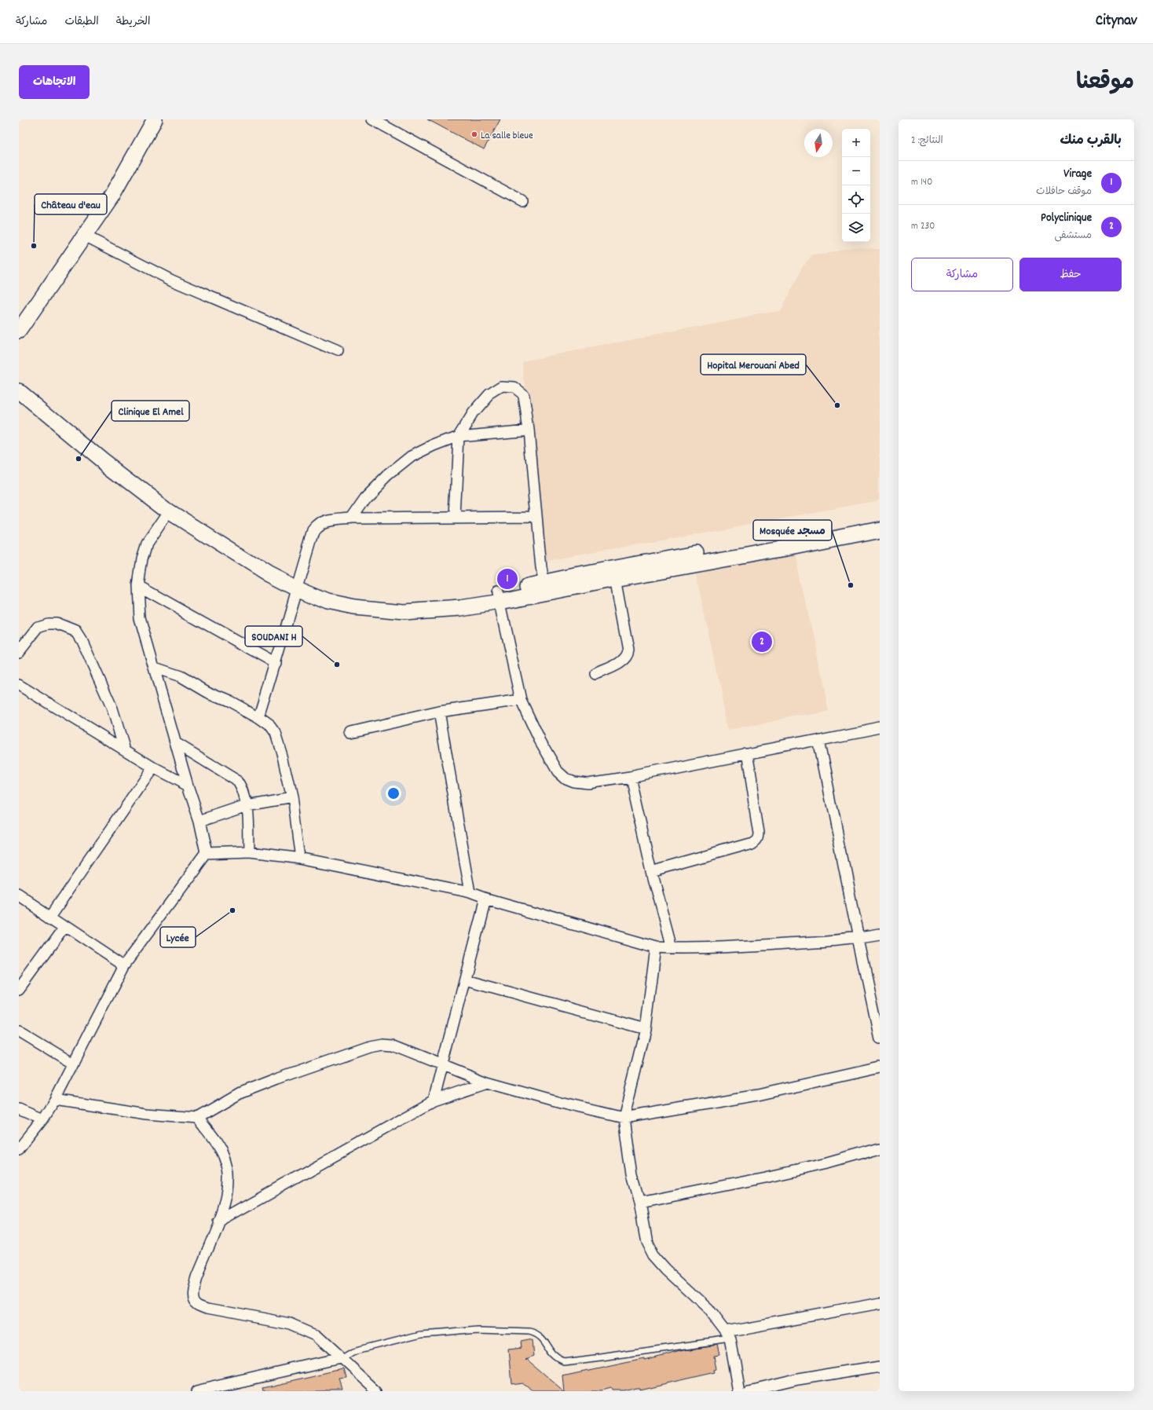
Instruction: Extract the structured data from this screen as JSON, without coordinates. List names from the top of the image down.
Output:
{
  "places": [
    "La salle bleue",
    "Château d'eau",
    "Hopital Merouani Abed",
    "Clinique El Amel",
    "Mosquée مسجد",
    "SOUDANI H",
    "Lycée"
  ],
  "north": "bottom",
  "page": {
    "header": "Citynav",
    "nav": ["الخريطة", "الطبقات", "مشاركة"],
    "title": "موقعنا",
    "buttons": [
      "الاتجاهات",
      ["حفظ", "مشاركة"]
    ],
    "heading": ["بالقرب منك", "النتائج: 2"],
    "map_buttons": ["+", "−"],
    "list": [
      {
        "mark": "1",
        "name": "Virage",
        "note": "موقف حافلات",
        "value": "140 m"
      },
      {
        "mark": "2",
        "name": "Polyclinique",
        "note": "مستشفى",
        "value": "230 m"
      }
    ],
    "pins": ["1", "2"]
  }
}
